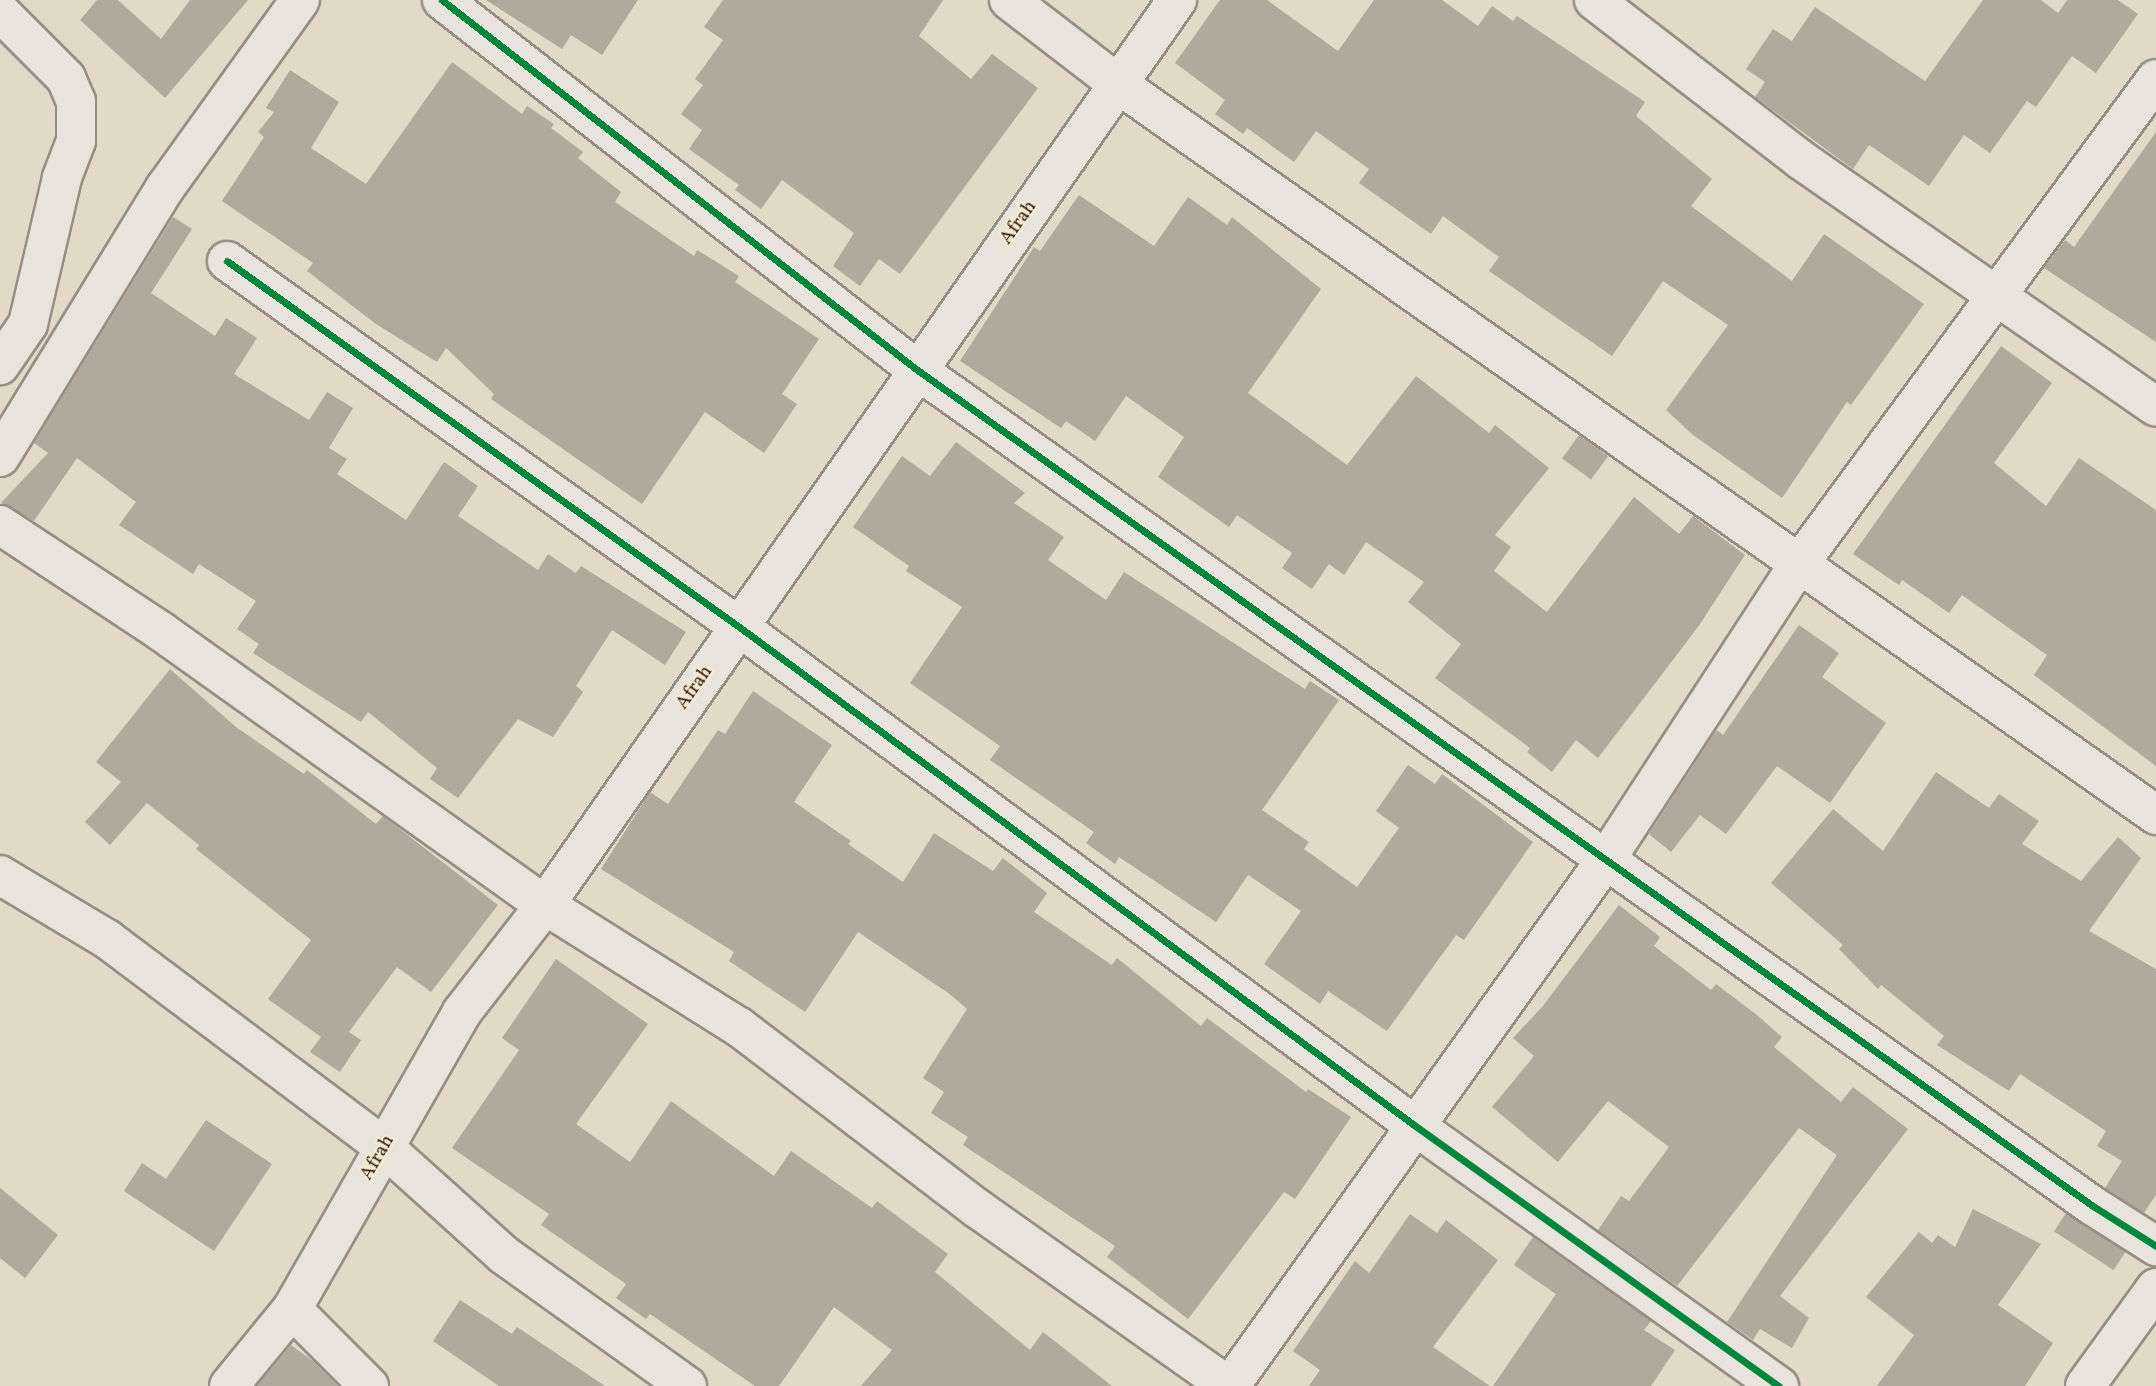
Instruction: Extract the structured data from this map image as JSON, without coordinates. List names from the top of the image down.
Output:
{
  "streets": {
    "street": ["Afrah"]
  }
}
